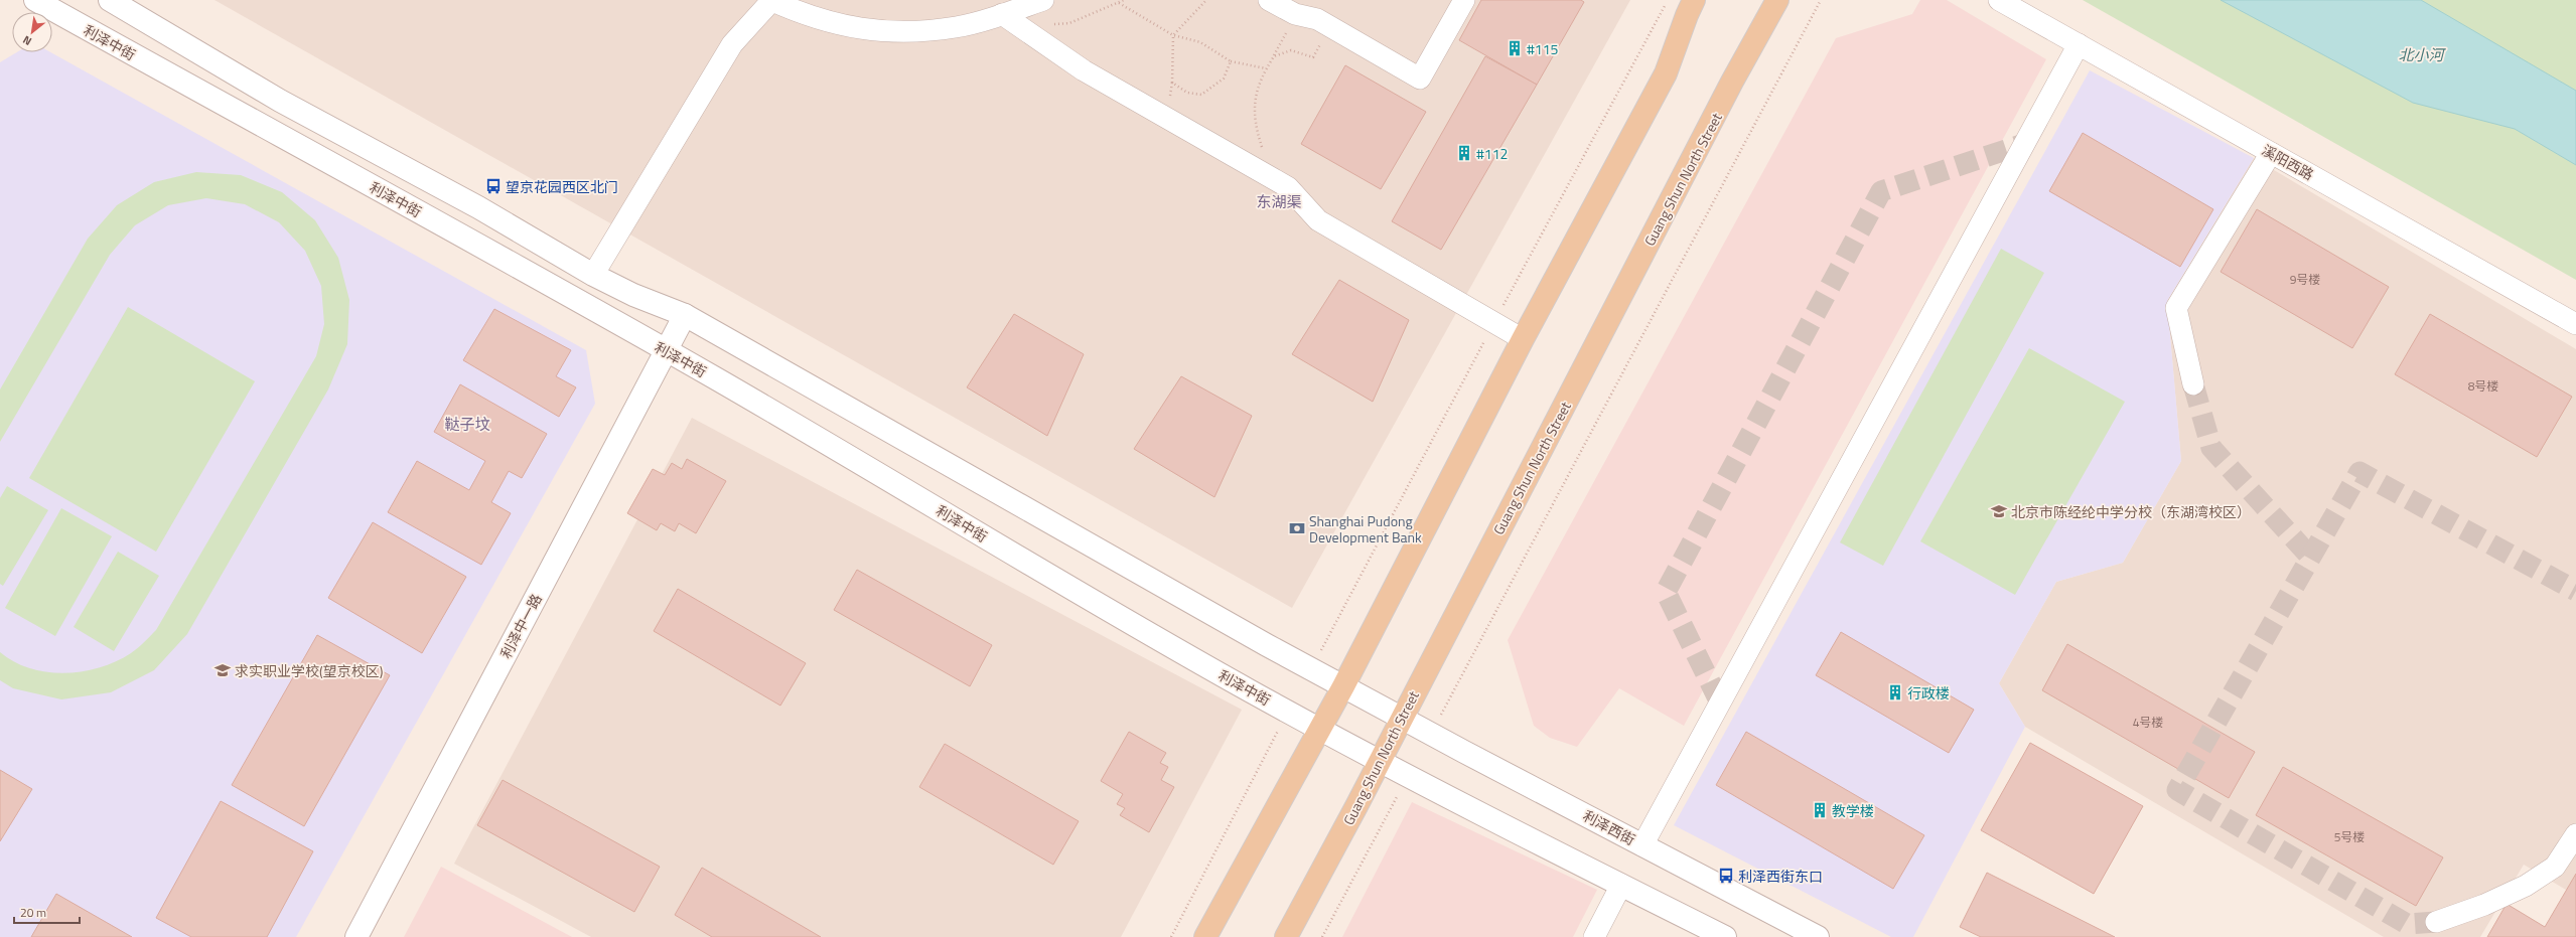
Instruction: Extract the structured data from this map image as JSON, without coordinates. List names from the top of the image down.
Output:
{
  "streets": {
    "main road": ["Guang Shun North Street"],
    "street": [
      "利泽中街",
      "溪阳西路",
      "利泽中一路",
      "利泽西街"
    ]
  },
  "crossings": [
    ["利泽中街", "Guang Shun North Street"],
    ["利泽中街", "利泽中一路"],
    ["Guang Shun North Street", "利泽西街"]
  ],
  "districts": ["东湖渠", "鞑子坟"],
  "water": ["北小河"],
  "places": {
    "building": [
      "#115",
      "#112",
      "行政楼",
      "教学楼"
    ],
    "bus stop": ["望京花园西区北门", "利泽西街东口"],
    "school or university": ["北京市陈经纶中学分校（东湖湾校区）", "求实职业学校(望京校区)"],
    "bank": ["Shanghai Pudong Development Bank"]
  },
  "house_numbers": [
    "9号楼",
    "8号楼",
    "4号楼",
    "5号楼"
  ],
  "scale_bar": "20 m",
  "north": "bottom left"
}
